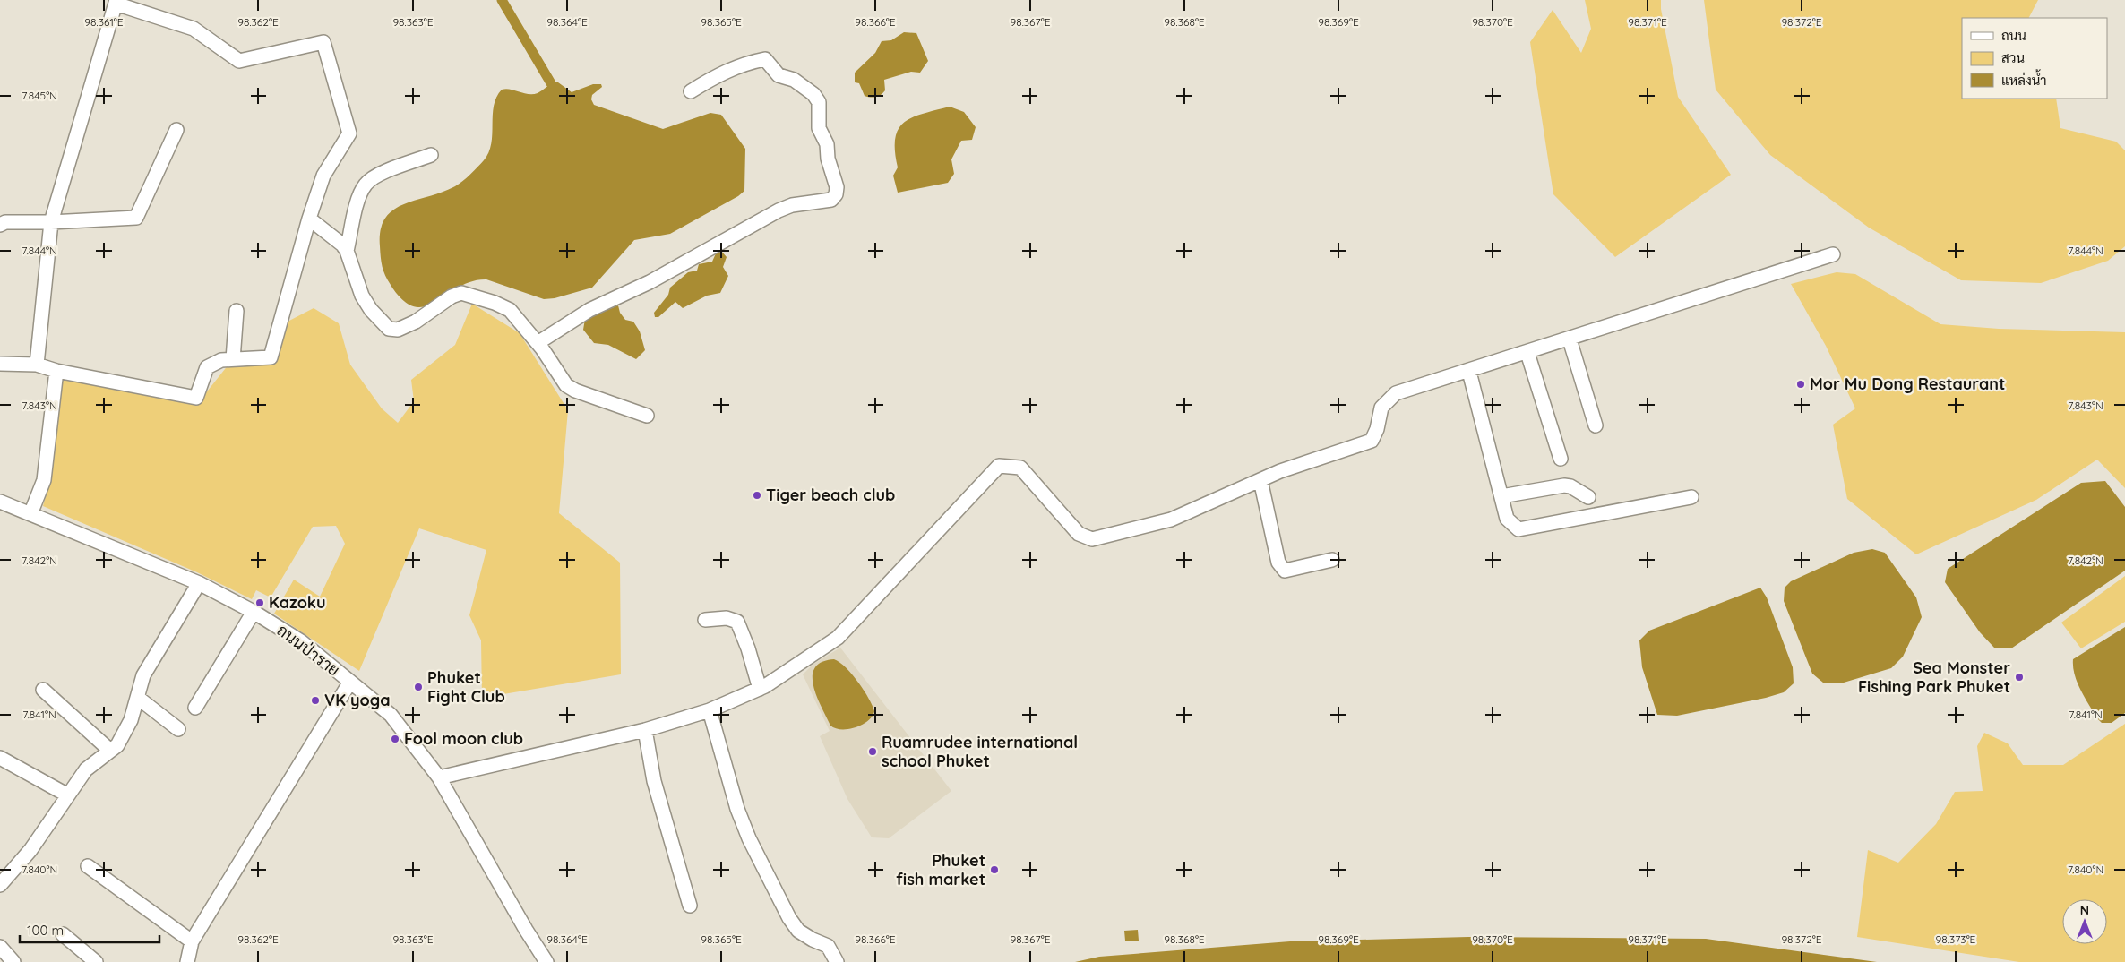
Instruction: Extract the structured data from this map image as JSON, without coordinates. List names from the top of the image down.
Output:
{
  "streets": {
    "street": ["ถนนป่าราย"]
  },
  "places": [
    "Mor Mu Dong Restaurant",
    "Tiger beach club",
    "Kazoku",
    "Sea Monster Fishing Park Phuket",
    "Phuket Fight Club",
    "VK yoga",
    "Fool moon club",
    "Ruamrudee international school Phuket",
    "Phuket fish market"
  ],
  "legend": ["ถนน", "สวน", "แหล่งน้ำ"],
  "scale_bar": "100 m",
  "north": "top",
  "coordinates": [
    "98.361°E",
    "98.362°E",
    "98.363°E",
    "98.364°E",
    "98.365°E",
    "98.366°E",
    "98.367°E",
    "98.368°E",
    "98.369°E",
    "98.370°E",
    "98.371°E",
    "98.372°E",
    "7.845°N",
    "7.844°N",
    "7.843°N",
    "7.842°N",
    "7.841°N",
    "7.840°N",
    "98.373°E"
  ]
}
